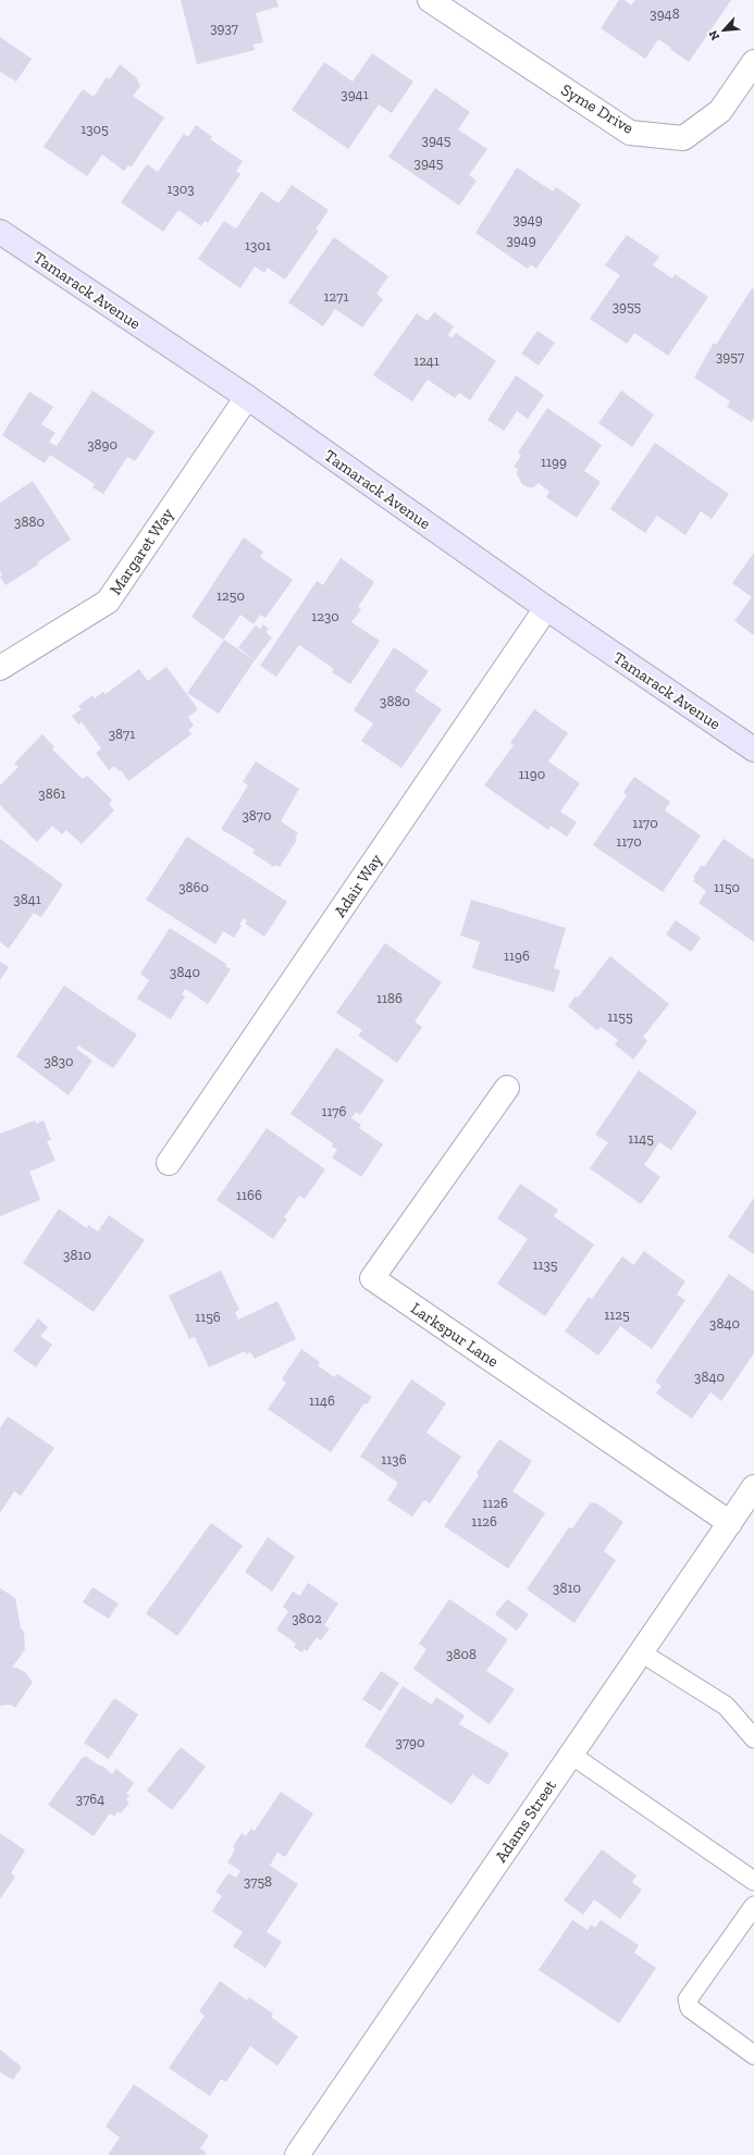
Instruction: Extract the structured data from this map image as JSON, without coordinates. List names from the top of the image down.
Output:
{
  "streets": {
    "main road": ["Tamarack Avenue"],
    "street": [
      "Syme Drive",
      "Margaret Way",
      "Adair Way",
      "Larkspur Lane",
      "Adams Street"
    ]
  },
  "crossings": [
    ["Tamarack Avenue", "Margaret Way"],
    ["Tamarack Avenue", "Adair Way"],
    ["Larkspur Lane", "Adams Street"]
  ],
  "house_numbers": [
    "3948",
    "3937",
    "3941",
    "1305",
    "3945",
    "3945",
    "1303",
    "3949",
    "3949",
    "1301",
    "1271",
    "3955",
    "3957",
    "1241",
    "3890",
    "1199",
    "3880",
    "1250",
    "1230",
    "3880",
    "3871",
    "1190",
    "3861",
    "3870",
    "1170",
    "1170",
    "3860",
    "1150",
    "3841",
    "1196",
    "3840",
    "1186",
    "1155",
    "3830",
    "1176",
    "1145",
    "1166",
    "3810",
    "1135",
    "1125",
    "1156",
    "3840",
    "3840",
    "1146",
    "1136",
    "1126",
    "1126",
    "3810",
    "3802",
    "3808",
    "3790",
    "3764",
    "3758"
  ],
  "north": "bottom left"
}
